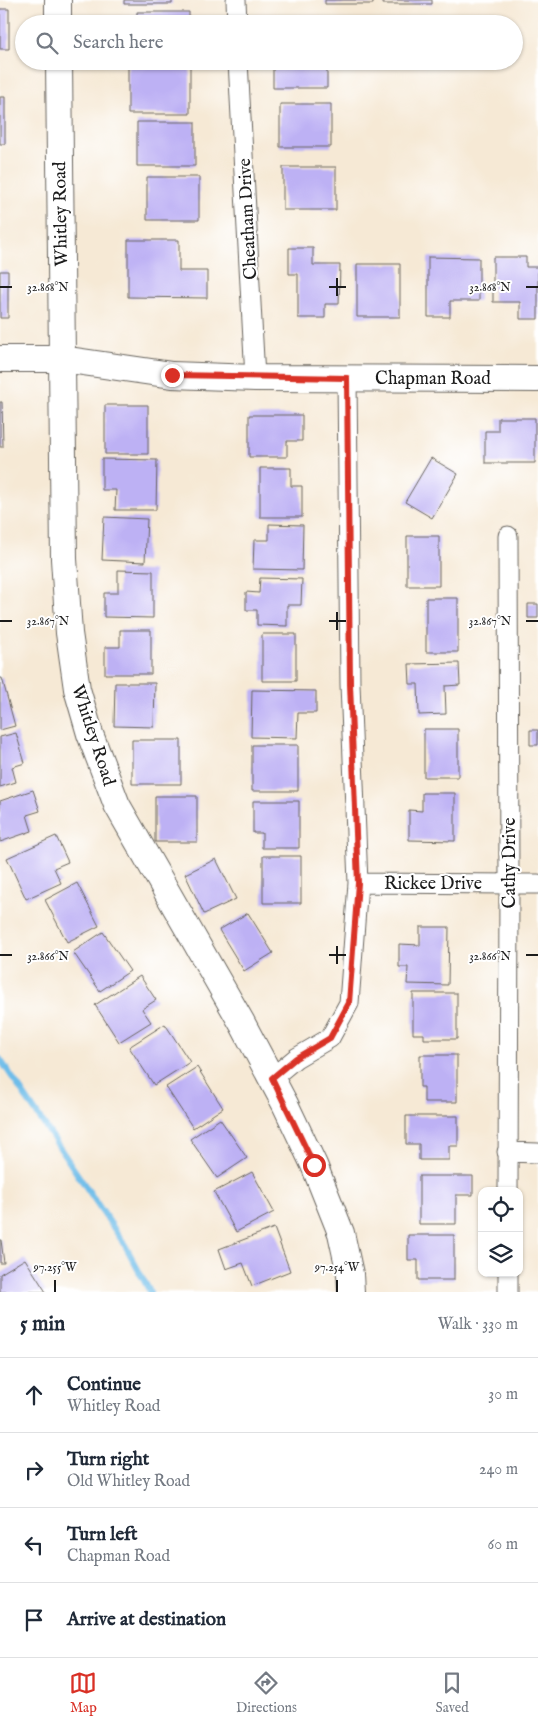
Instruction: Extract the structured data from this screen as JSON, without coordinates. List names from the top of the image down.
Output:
{
  "streets": {
    "street": [
      "Whitley Road",
      "Cheatham Drive",
      "Chapman Road",
      "Cathy Drive",
      "Rickee Drive"
    ]
  },
  "crossings": [
    ["Whitley Road", "Chapman Road"],
    ["Cheatham Drive", "Chapman Road"],
    ["Cathy Drive", "Rickee Drive"]
  ],
  "page": {
    "search": "Search here",
    "heading": ["5 min", "Walk · 330 m"],
    "list": [
      ["Continue", "Whitley Road", "30 m"],
      ["Turn right", "Old Whitley Road", "240 m"],
      ["Turn left", "Chapman Road", "60 m"],
      "Arrive at destination"
    ],
    "nav": ["Map", "Directions", "Saved"]
  },
  "coordinates": [
    "32.868°N",
    "32.867°N",
    "32.866°N",
    "97.255°W",
    "97.254°W"
  ]
}
